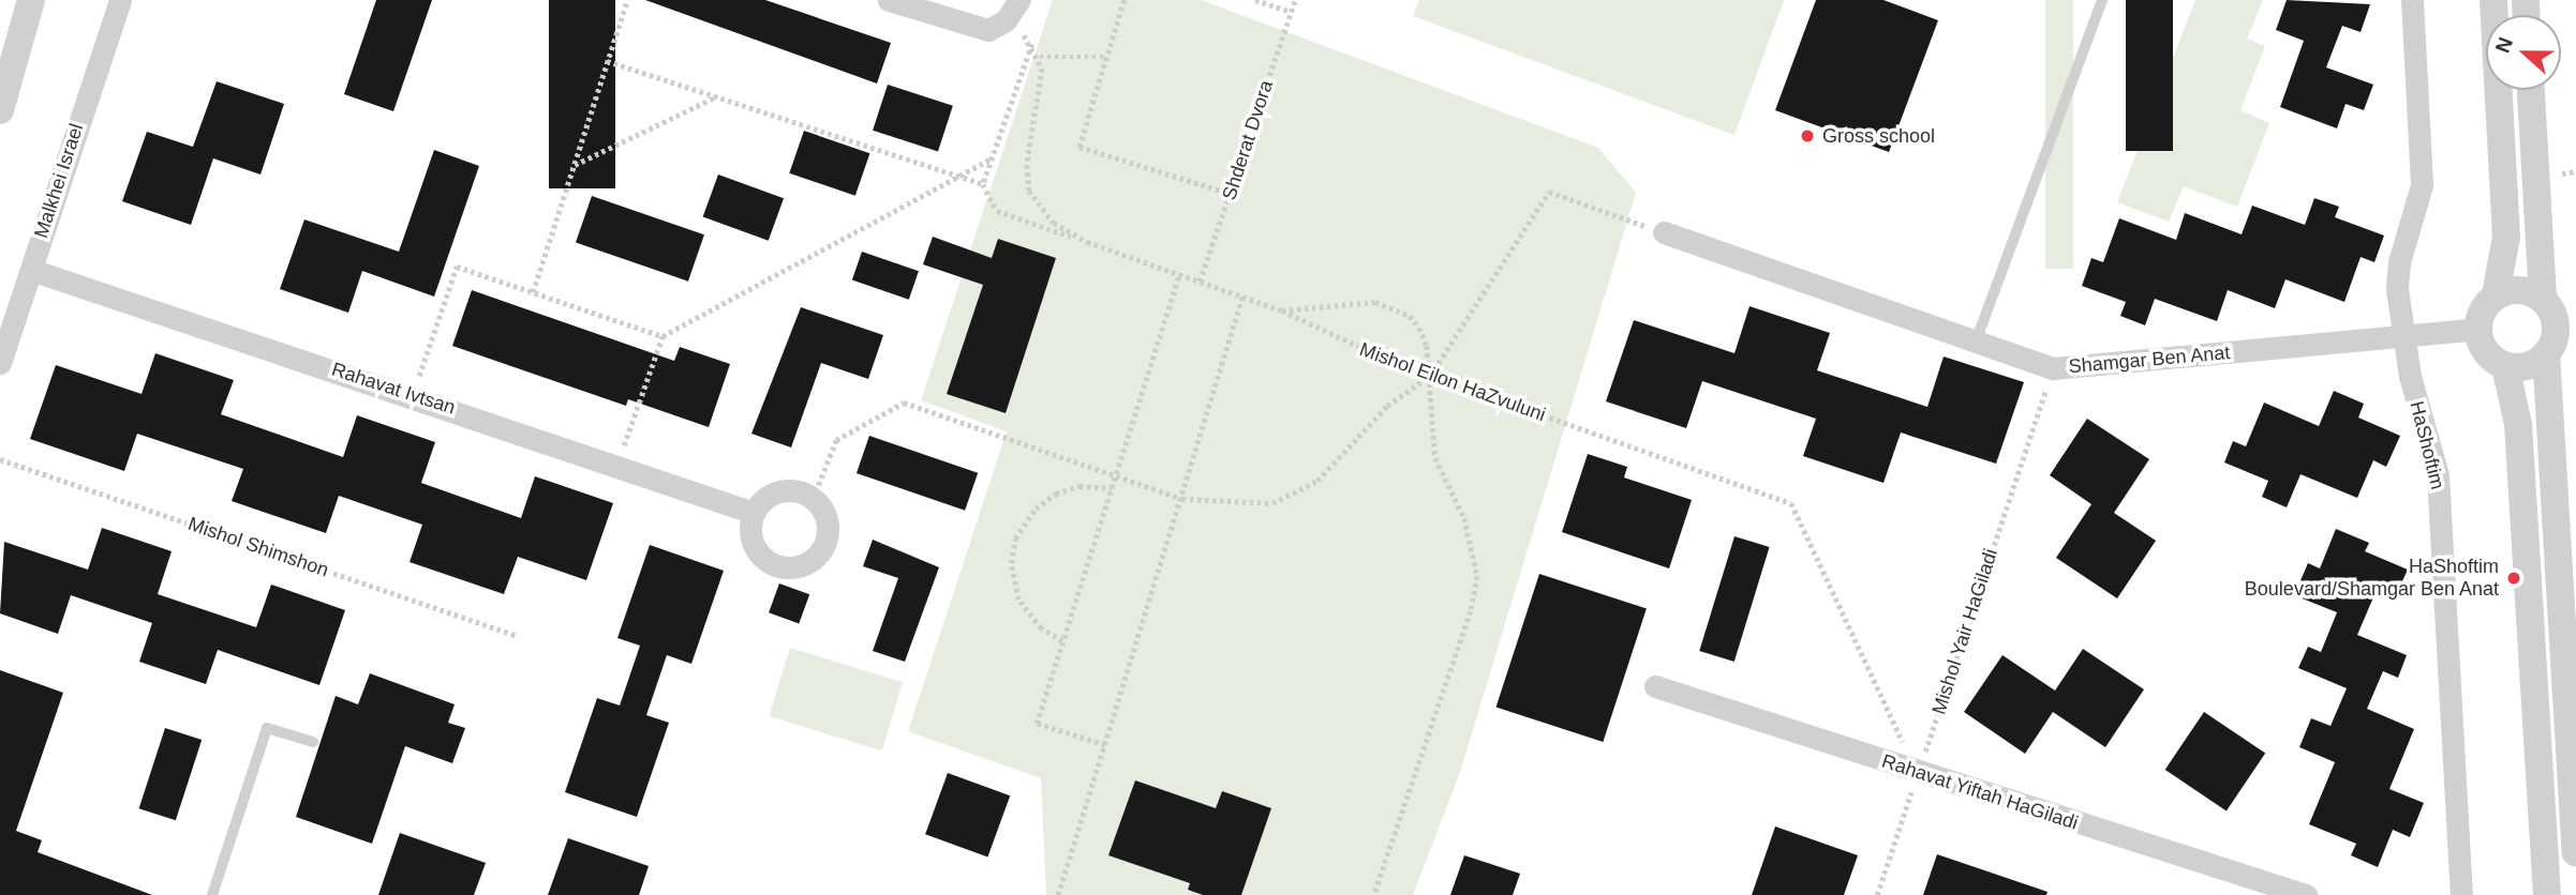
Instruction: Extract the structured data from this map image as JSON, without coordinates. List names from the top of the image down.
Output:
{
  "streets": {
    "street": [
      "Malkhei Israel",
      "Shamgar Ben Anat",
      "Rahavat Ivtsan",
      "HaShoftim",
      "Rahavat Yiftah HaGiladi"
    ],
    "path": [
      "Shderat Dvora",
      "Mishol Eilon HaZvuluni",
      "Mishol Shimshon",
      "Mishol Yair HaGiladi"
    ]
  },
  "crossings": [
    ["Shderat Dvora", "Mishol Eilon HaZvuluni"],
    ["Malkhei Israel", "Rahavat Ivtsan"],
    ["Shamgar Ben Anat", "HaShoftim"],
    ["Shamgar Ben Anat", "Mishol Yair HaGiladi"],
    ["Mishol Eilon HaZvuluni", "Mishol Yair HaGiladi"],
    ["Mishol Eilon HaZvuluni", "Rahavat Yiftah HaGiladi"],
    ["Mishol Yair HaGiladi", "Rahavat Yiftah HaGiladi"]
  ],
  "places": ["Gross school", "HaShoftim Boulevard/Shamgar Ben Anat"],
  "north": "left"
}
